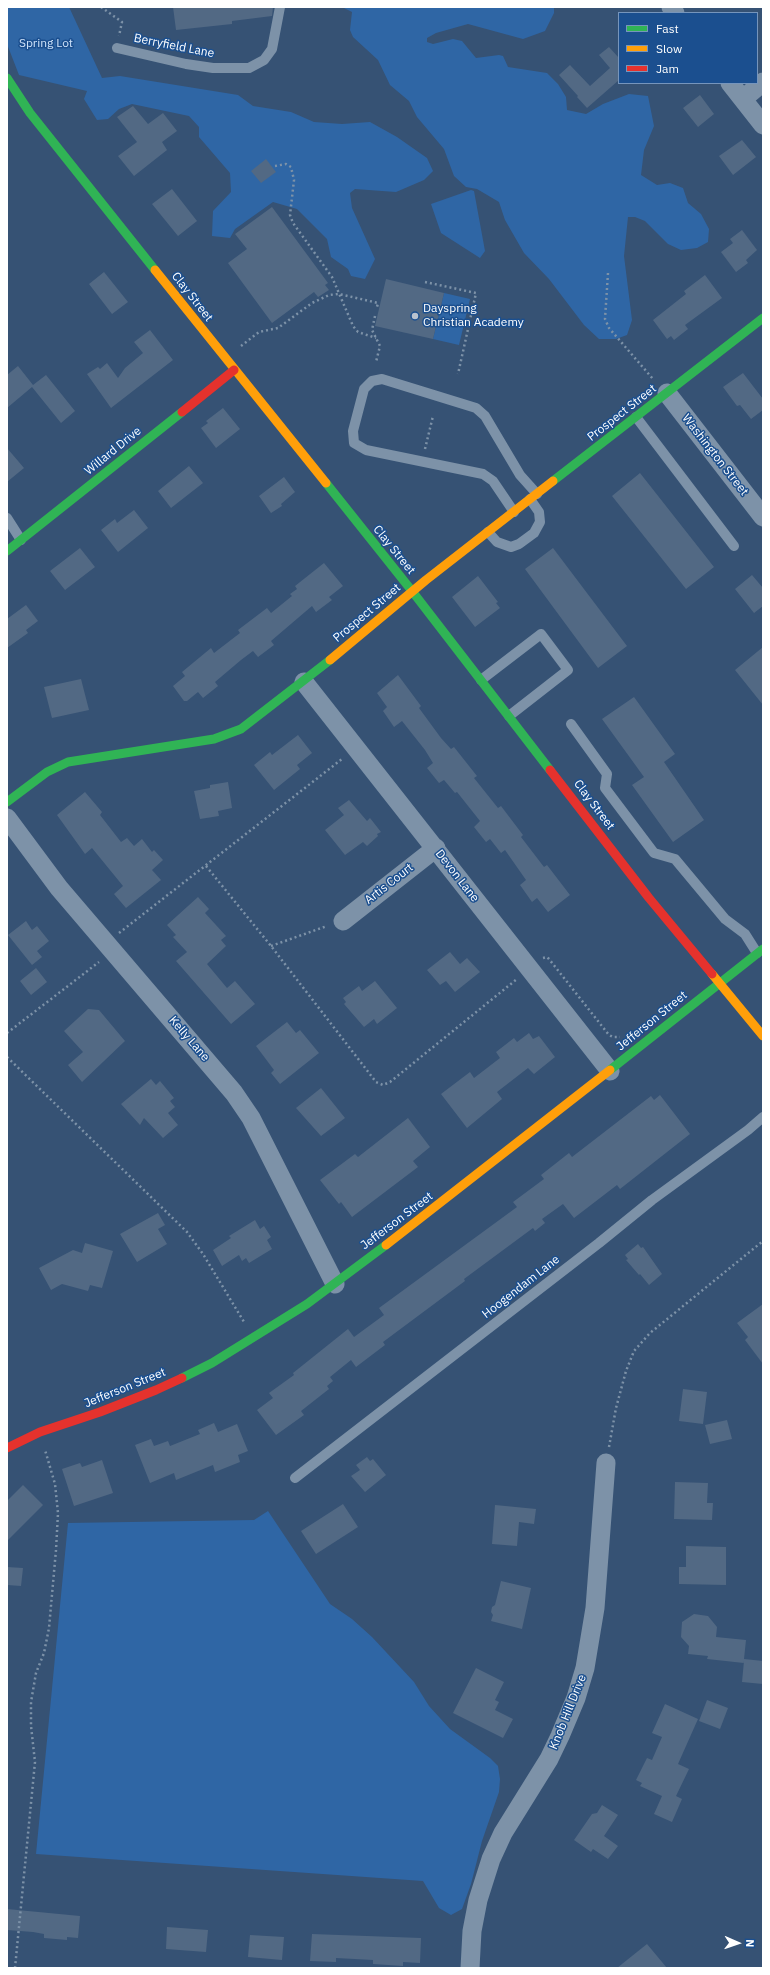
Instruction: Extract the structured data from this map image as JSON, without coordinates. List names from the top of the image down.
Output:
{
  "streets": {
    "street": [
      "Clay Street",
      "Prospect Street",
      "Willard Drive",
      "Washington Street",
      "Devon Lane",
      "Artis Court",
      "Jefferson Street",
      "Kelly Lane",
      "Knob Hill Drive"
    ],
    "lane": ["Berryfield Lane", "Hoogendam Lane"]
  },
  "crossings": [
    ["Clay Street", "Prospect Street"],
    ["Clay Street", "Willard Drive"],
    ["Clay Street", "Jefferson Street"],
    ["Prospect Street", "Washington Street"],
    ["Prospect Street", "Devon Lane"],
    ["Devon Lane", "Artis Court"],
    ["Devon Lane", "Jefferson Street"],
    ["Jefferson Street", "Kelly Lane"]
  ],
  "parks": ["Spring Lot"],
  "places": ["Dayspring Christian Academy"],
  "legend": ["Fast", "Slow", "Jam"],
  "north": "right"
}
